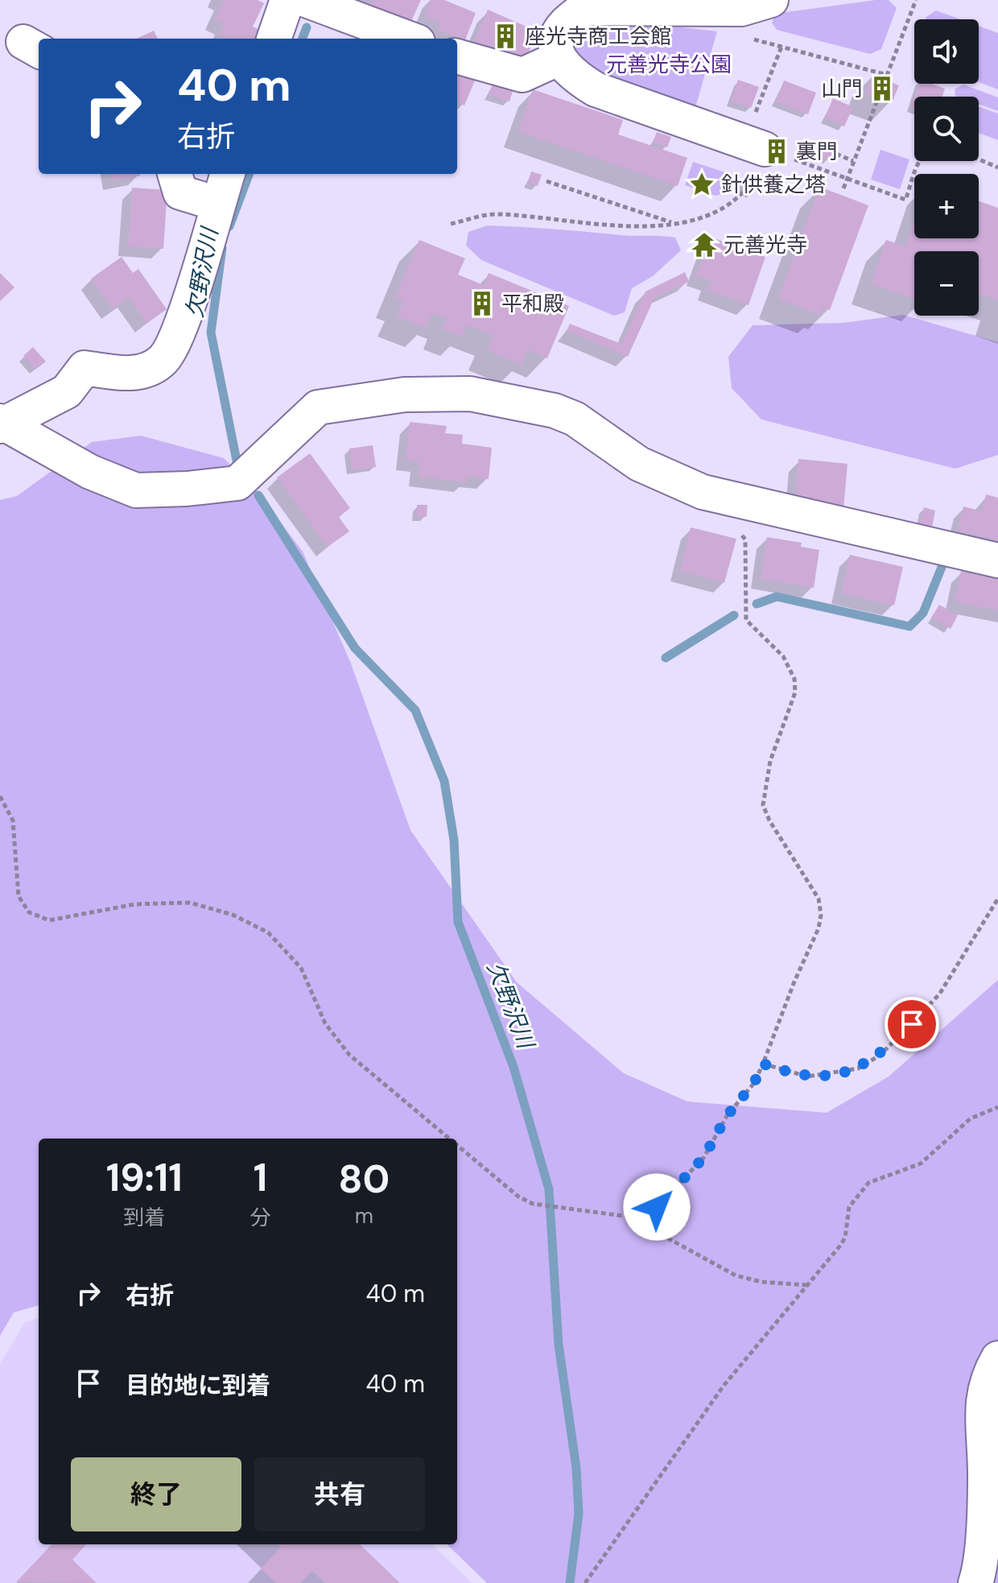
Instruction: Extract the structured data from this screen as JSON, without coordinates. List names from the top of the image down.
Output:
{
  "water": ["欠野沢川"],
  "parks": ["元善光寺公園"],
  "places": {
    "building": [
      "座光寺商工会館",
      "山門",
      "裏門",
      "平和殿"
    ],
    "place": ["針供養之塔"],
    "temple": ["元善光寺"]
  },
  "page": {
    "map_buttons": ["+", "−"],
    "turn": ["40 m", "右折"],
    "eta": [
      "19:11",
      "到着",
      "1",
      "分",
      "80",
      "m"
    ],
    "list": [
      {
        "name": "右折",
        "value": "40 m"
      },
      {
        "name": "目的地に到着",
        "value": "40 m"
      }
    ],
    "buttons": ["終了", "共有"]
  }
}
